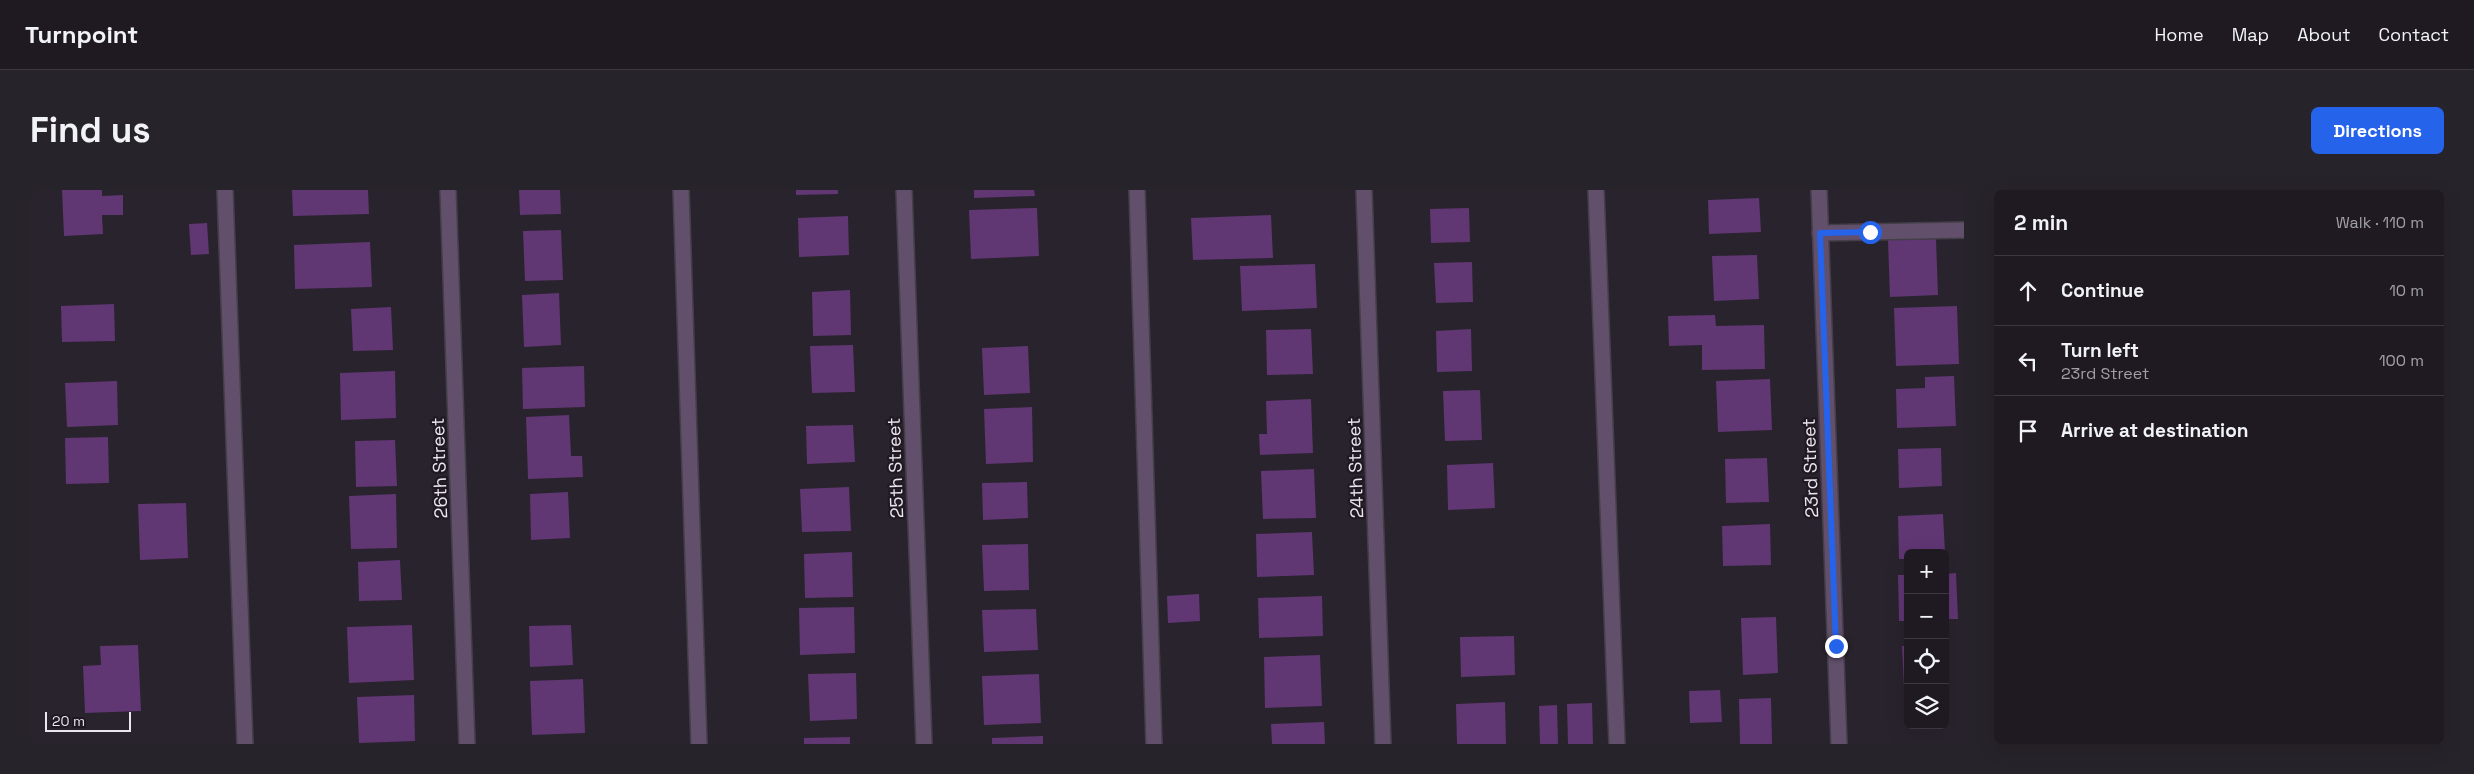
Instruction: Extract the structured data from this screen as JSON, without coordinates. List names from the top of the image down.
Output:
{
  "streets": {
    "street": [
      "26th Street",
      "25th Street",
      "24th Street",
      "23rd Street"
    ]
  },
  "scale_bar": "20 m",
  "page": {
    "header": "Turnpoint",
    "nav": [
      "Home",
      "Map",
      "About",
      "Contact"
    ],
    "buttons": "Directions",
    "title": "Find us",
    "heading": ["2 min", "Walk · 110 m"],
    "list": [
      ["Continue", "10 m"],
      ["Turn left", "23rd Street", "100 m"],
      "Arrive at destination"
    ],
    "map_buttons": ["+", "−"],
    "scale": "20 m"
  }
}
